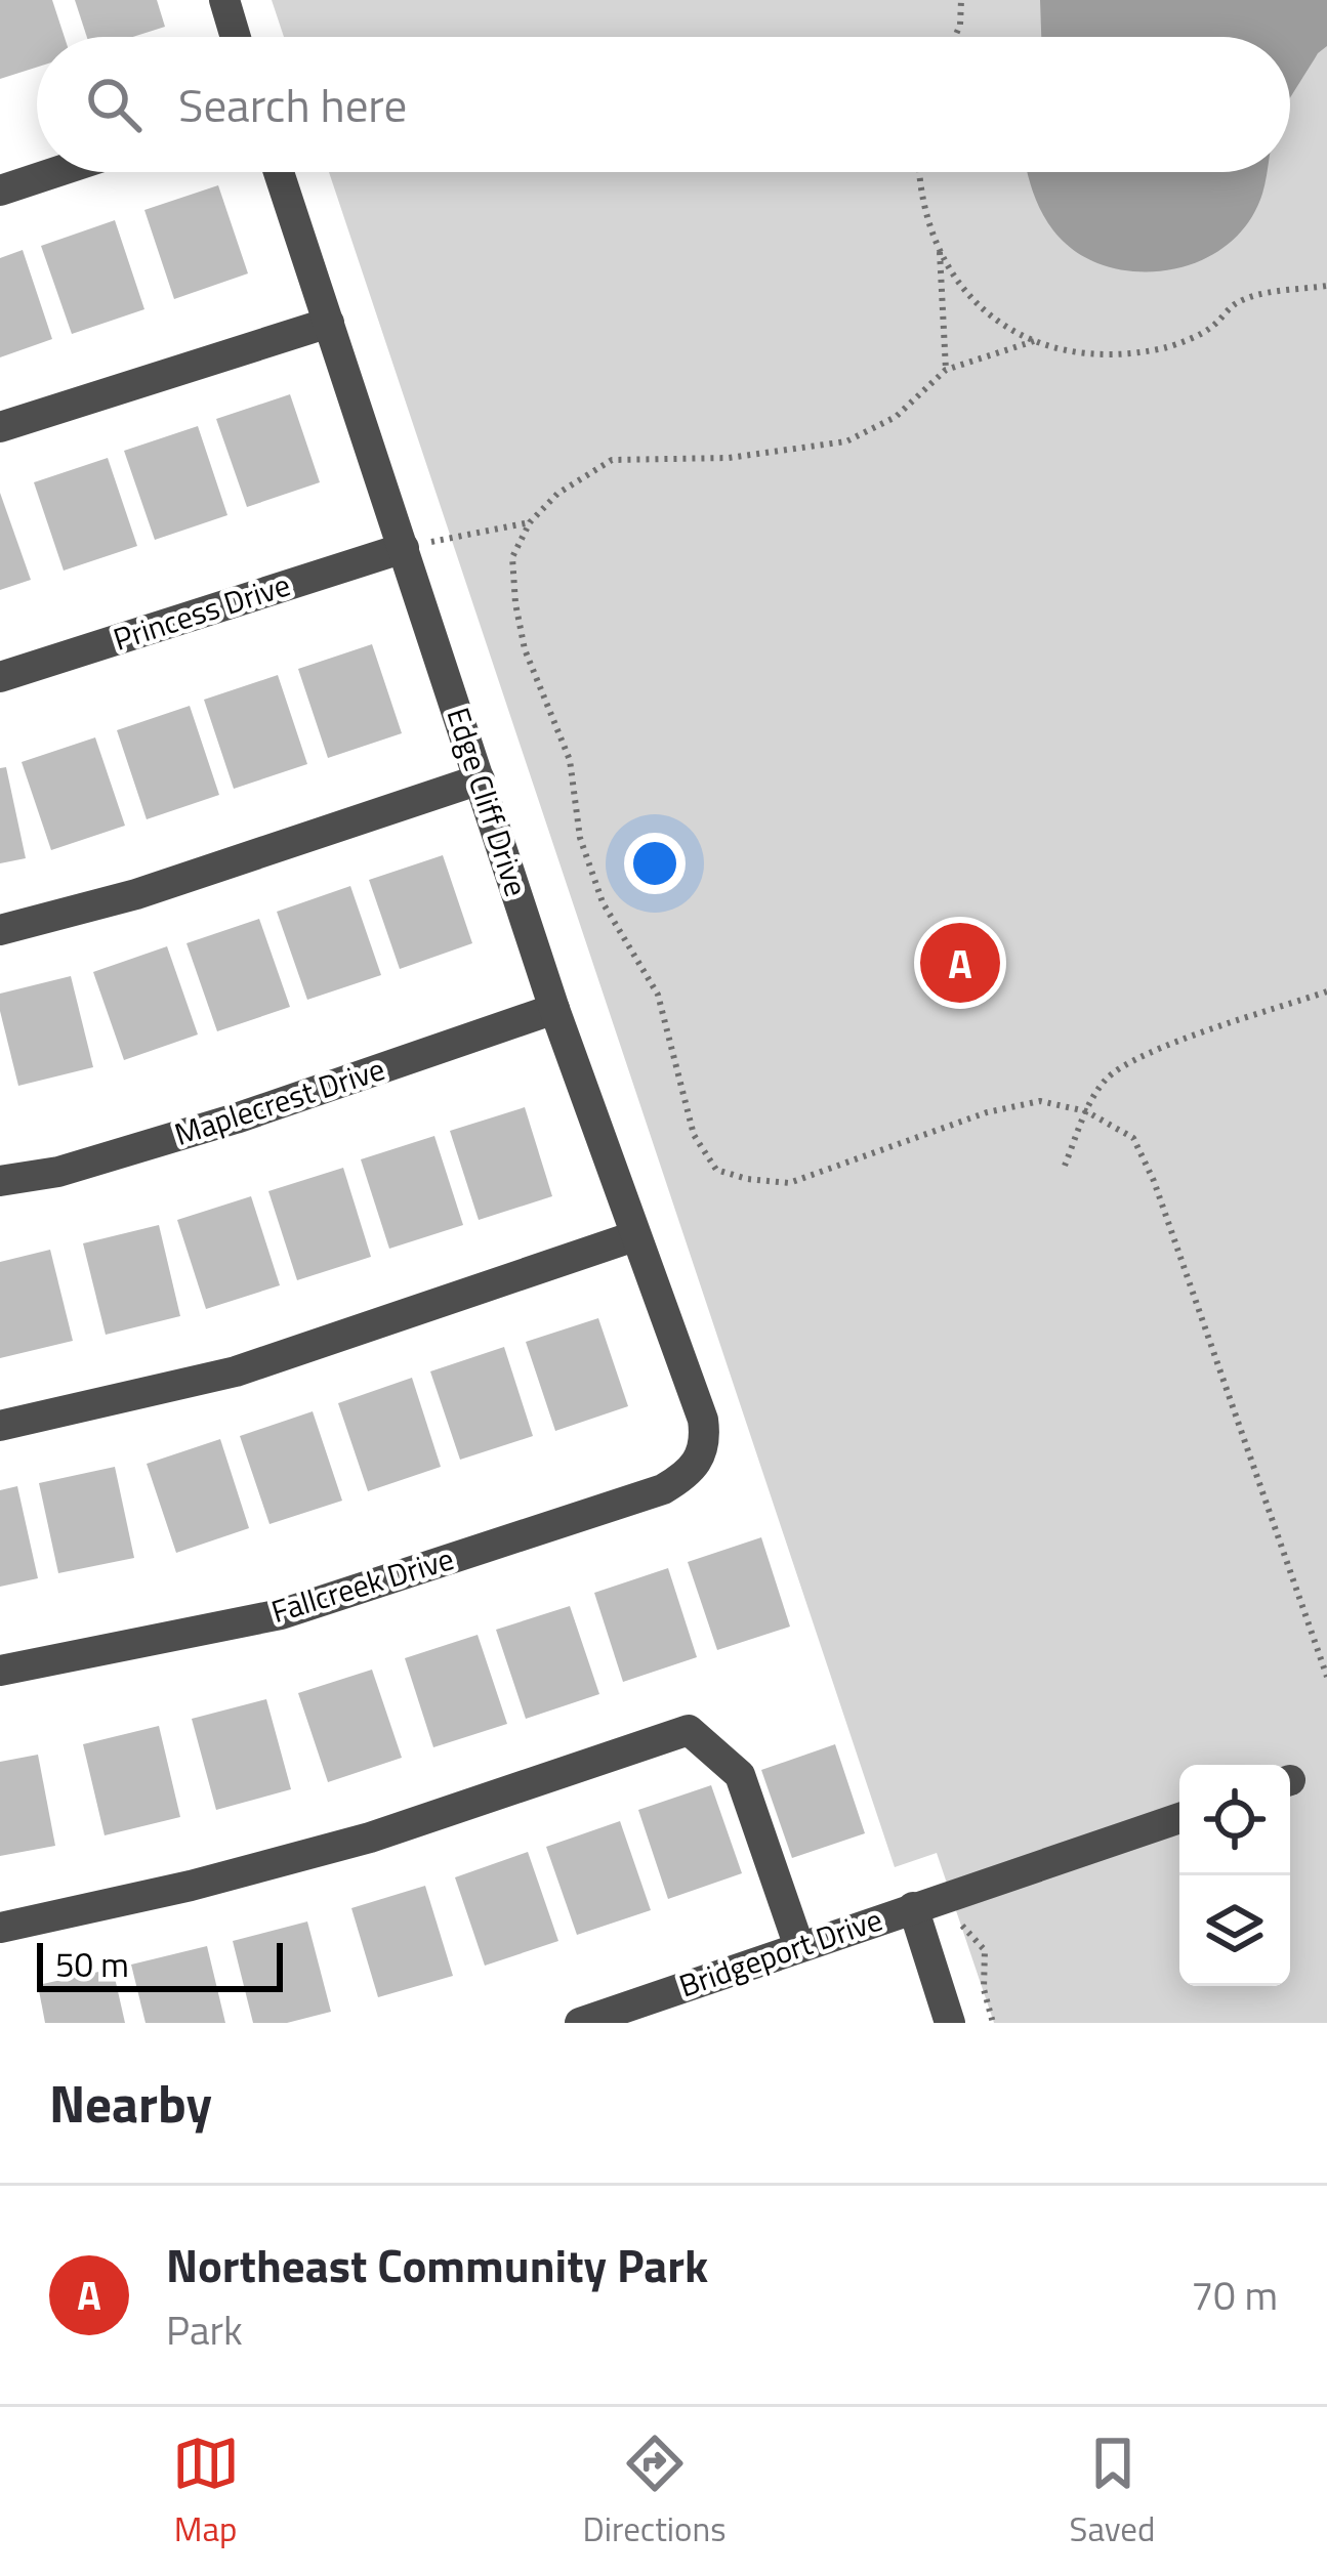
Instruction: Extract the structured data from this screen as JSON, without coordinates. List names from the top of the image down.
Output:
{
  "streets": {
    "street": [
      "Princess Drive",
      "Edge Cliff Drive",
      "Maplecrest Drive",
      "Fallcreek Drive",
      "Bridgeport Drive"
    ]
  },
  "crossings": [
    ["Princess Drive", "Edge Cliff Drive"],
    ["Edge Cliff Drive", "Maplecrest Drive"],
    ["Edge Cliff Drive", "Fallcreek Drive"]
  ],
  "scale_bar": "50 m",
  "page": {
    "search": "Search here",
    "pins": "A",
    "scale": "50 m",
    "heading": "Nearby",
    "list": [
      {
        "mark": "A",
        "name": "Northeast Community Park",
        "note": "Park",
        "value": "70 m"
      }
    ],
    "nav": ["Map", "Directions", "Saved"]
  }
}
